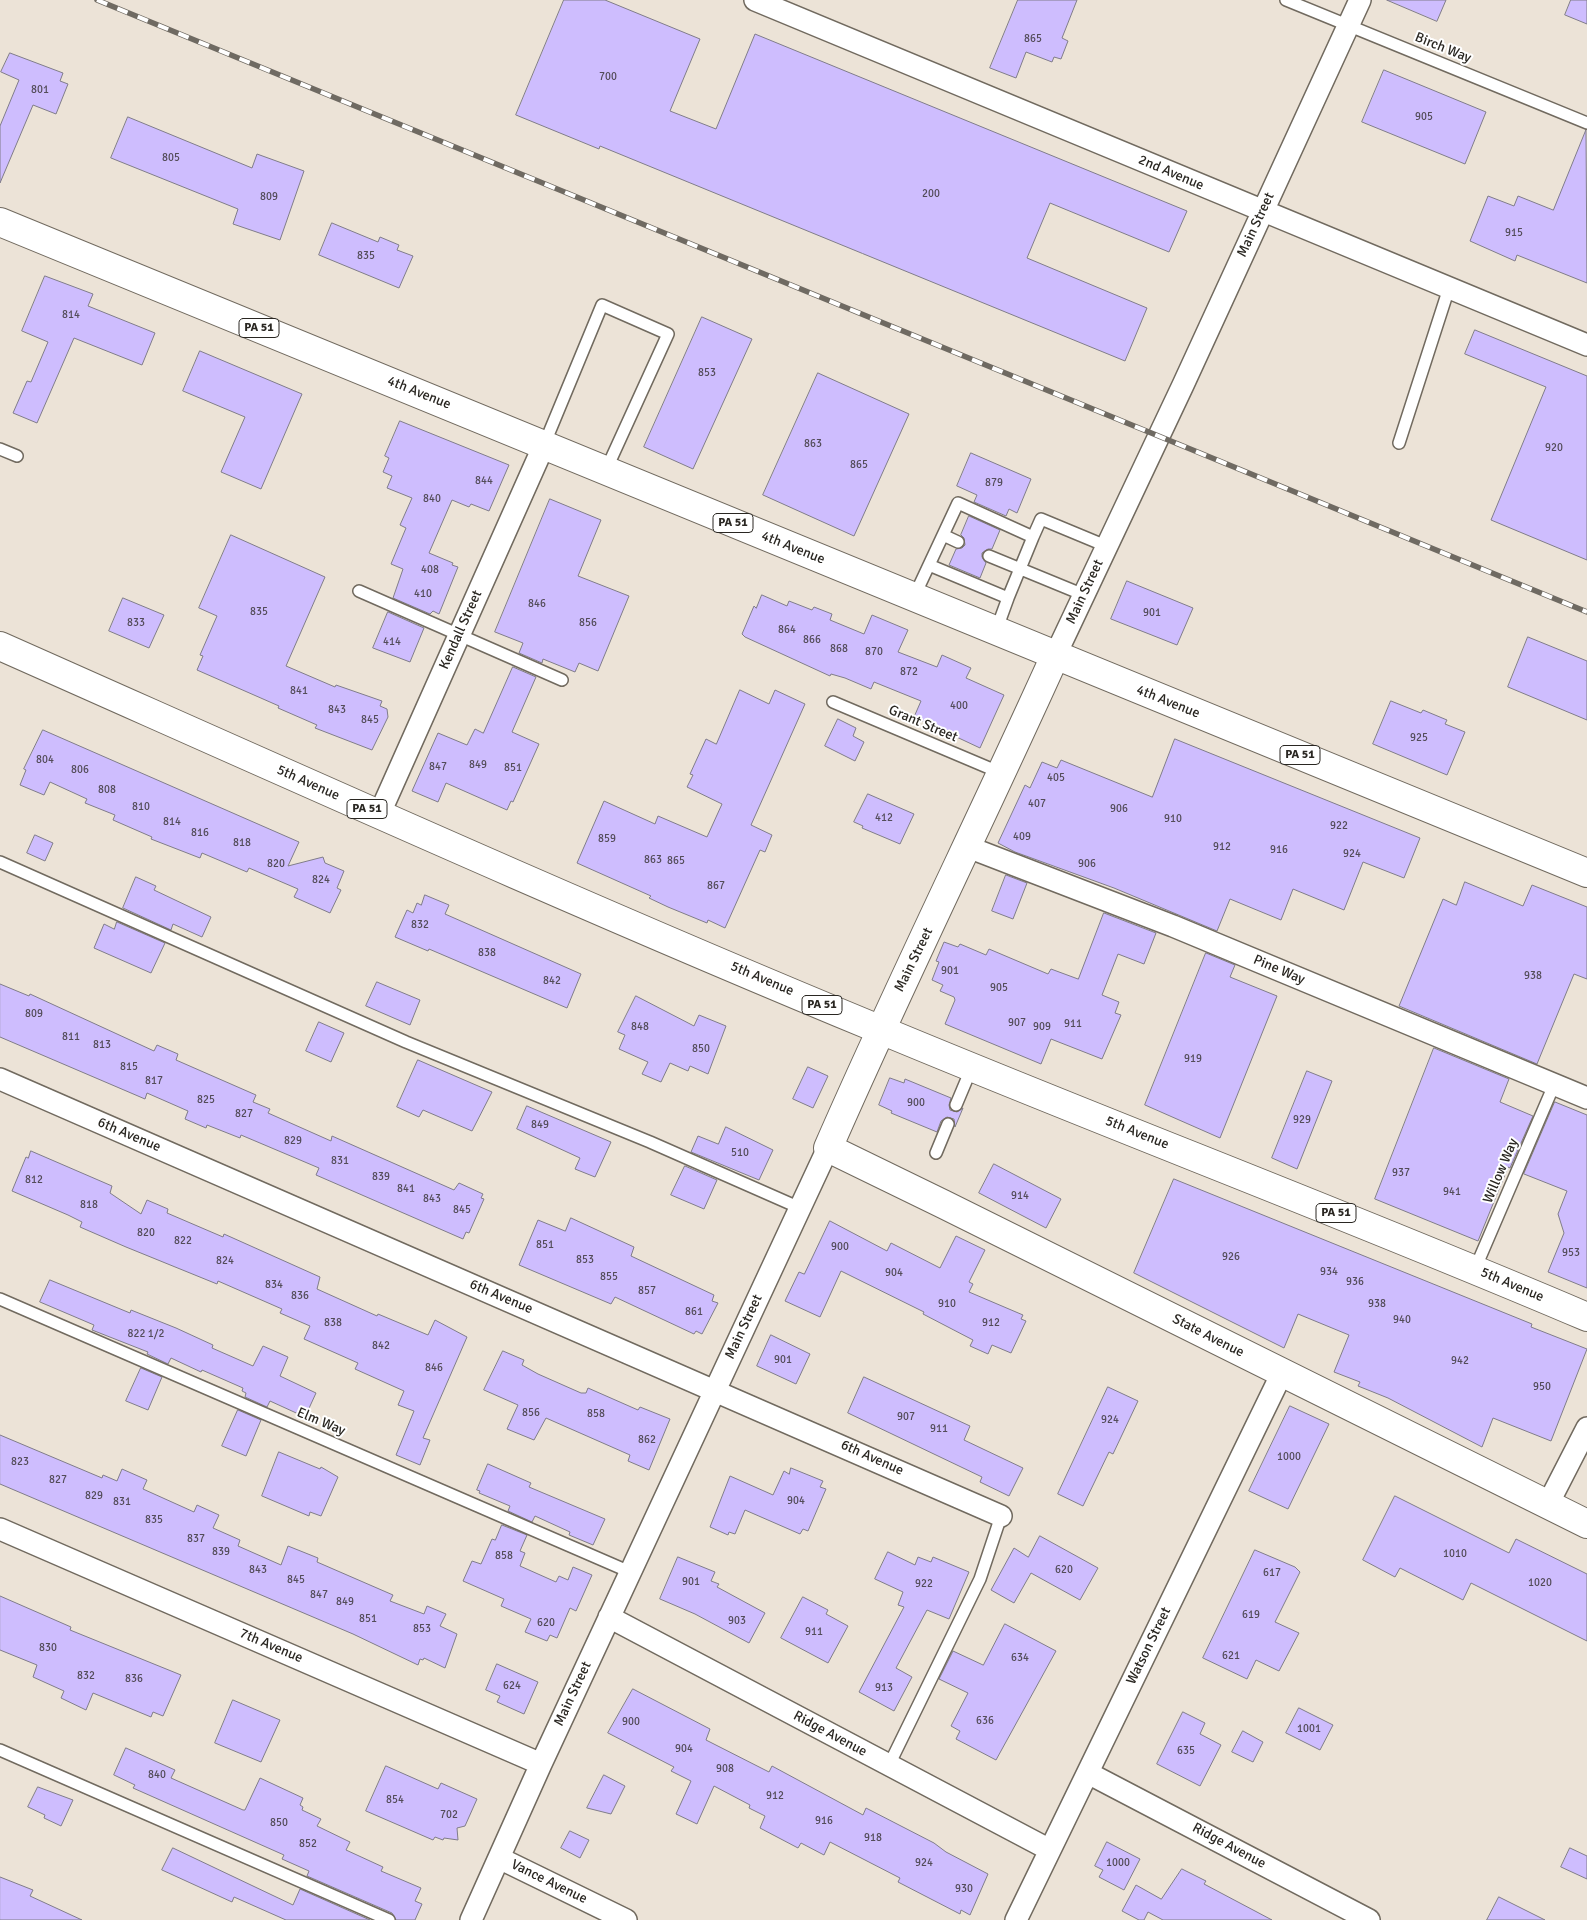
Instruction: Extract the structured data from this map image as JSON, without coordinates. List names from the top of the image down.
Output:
{
  "streets": {
    "main road": [
      "Main Street",
      "PA 51",
      "4th Avenue",
      "5th Avenue",
      "State Avenue"
    ],
    "street": [
      "2nd Avenue",
      "Kendall Street",
      "Pine Way",
      "6th Avenue",
      "7th Avenue",
      "Watson Street",
      "Ridge Avenue",
      "Vance Avenue"
    ],
    "lane": [
      "Birch Way",
      "Grant Street",
      "Willow Way",
      "Elm Way"
    ]
  },
  "crossings": [
    ["Birch Way", "Main Street"],
    ["2nd Avenue", "Main Street"],
    ["Main Street", "4th Avenue"],
    ["Main Street", "Grant Street"],
    ["Main Street", "5th Avenue"],
    ["Main Street", "Pine Way"],
    ["Main Street", "6th Avenue"],
    ["Main Street", "State Avenue"],
    ["Main Street", "Elm Way"],
    ["Main Street", "7th Avenue"],
    ["Main Street", "Ridge Avenue"],
    ["Main Street", "Vance Avenue"],
    ["4th Avenue", "Kendall Street"],
    ["Kendall Street", "5th Avenue"],
    ["5th Avenue", "Willow Way"],
    ["Pine Way", "Willow Way"],
    ["State Avenue", "Watson Street"],
    ["Watson Street", "Ridge Avenue"]
  ],
  "house_numbers": [
    "865",
    "700",
    "801",
    "905",
    "805",
    "200",
    "809",
    "915",
    "835",
    "814",
    "853",
    "863",
    "920",
    "865",
    "844",
    "879",
    "840",
    "408",
    "410",
    "846",
    "835",
    "901",
    "833",
    "856",
    "864",
    "866",
    "414",
    "868",
    "870",
    "872",
    "841",
    "400",
    "843",
    "845",
    "925",
    "804",
    "849",
    "847",
    "851",
    "806",
    "405",
    "808",
    "407",
    "810",
    "906",
    "412",
    "910",
    "814",
    "922",
    "816",
    "409",
    "859",
    "818",
    "912",
    "916",
    "924",
    "863",
    "865",
    "820",
    "906",
    "824",
    "867",
    "832",
    "838",
    "901",
    "938",
    "842",
    "905",
    "809",
    "907",
    "911",
    "848",
    "909",
    "811",
    "813",
    "850",
    "919",
    "815",
    "817",
    "825",
    "900",
    "827",
    "929",
    "849",
    "829",
    "510",
    "831",
    "937",
    "839",
    "812",
    "841",
    "941",
    "914",
    "843",
    "818",
    "845",
    "820",
    "822",
    "851",
    "900",
    "953",
    "926",
    "853",
    "824",
    "934",
    "904",
    "855",
    "936",
    "834",
    "857",
    "836",
    "910",
    "938",
    "861",
    "940",
    "838",
    "912",
    "822 1/2",
    "842",
    "901",
    "942",
    "846",
    "950",
    "856",
    "858",
    "907",
    "924",
    "911",
    "862",
    "1000",
    "823",
    "827",
    "829",
    "904",
    "831",
    "835",
    "837",
    "839",
    "1010",
    "858",
    "843",
    "620",
    "617",
    "845",
    "901",
    "1020",
    "922",
    "847",
    "849",
    "619",
    "851",
    "903",
    "620",
    "853",
    "911",
    "830",
    "621",
    "634",
    "832",
    "836",
    "624",
    "913",
    "636",
    "900",
    "1001",
    "904",
    "635",
    "908",
    "840",
    "912",
    "854",
    "702",
    "916",
    "850",
    "918",
    "852",
    "924",
    "1000",
    "930"
  ]
}
